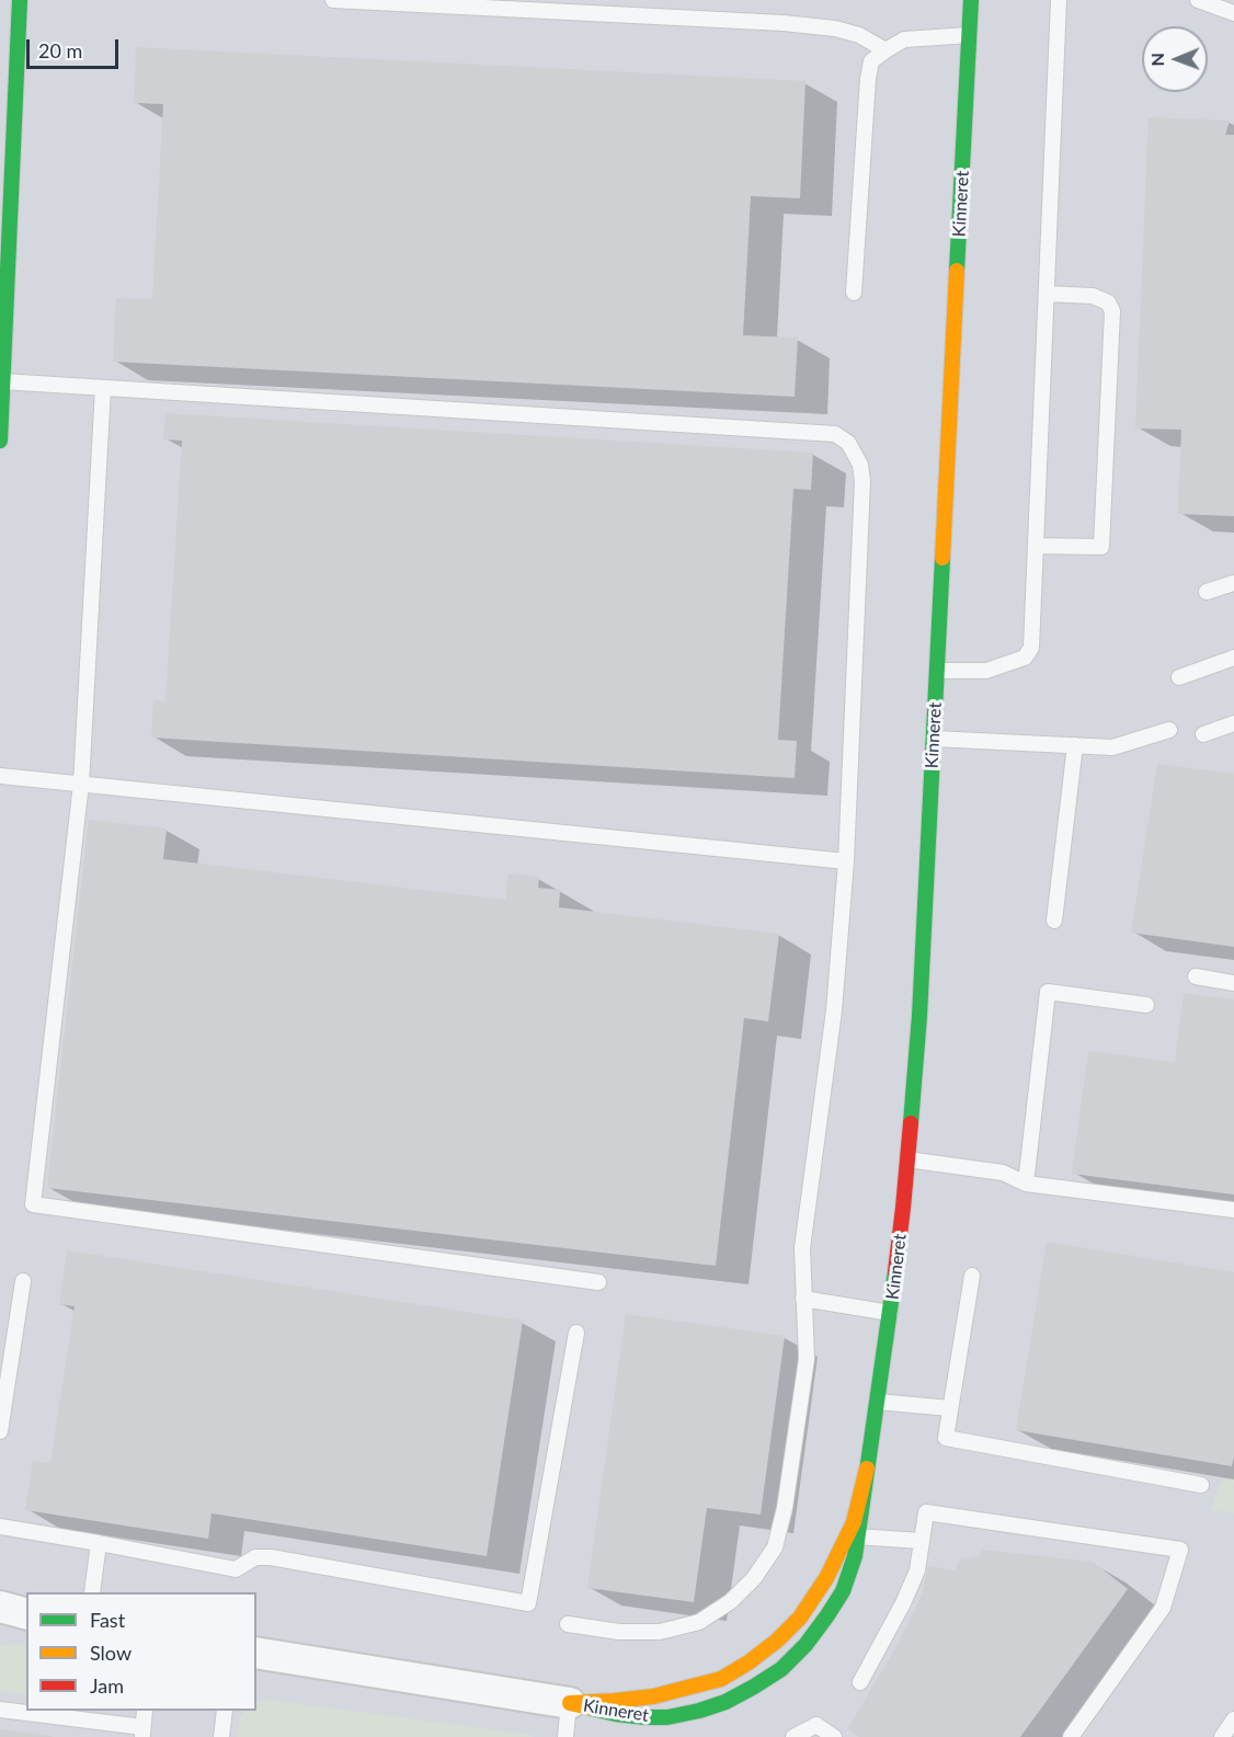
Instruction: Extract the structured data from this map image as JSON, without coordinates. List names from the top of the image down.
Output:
{
  "streets": {
    "street": ["Kinneret"]
  },
  "legend": ["Fast", "Slow", "Jam"],
  "scale_bar": "20 m",
  "north": "left"
}
